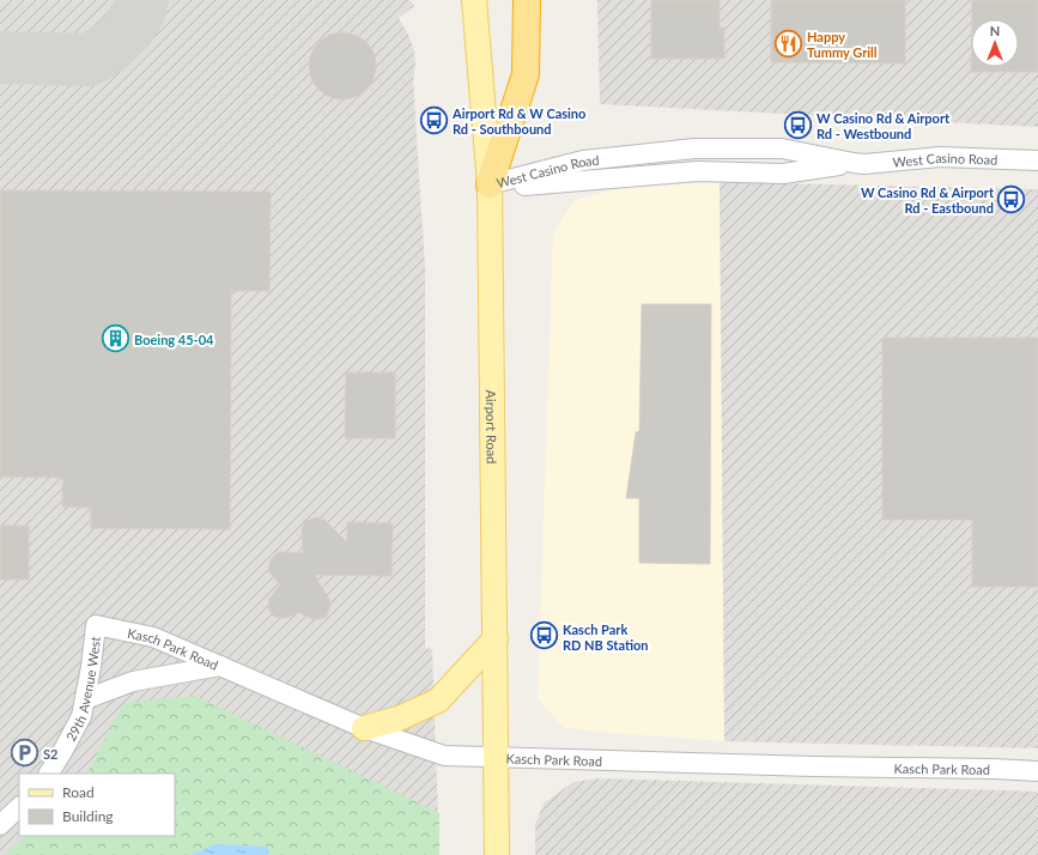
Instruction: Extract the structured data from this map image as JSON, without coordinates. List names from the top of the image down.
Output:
{
  "streets": {
    "main road": ["Airport Road"],
    "street": ["West Casino Road", "Kasch Park Road", "29th Avenue West"]
  },
  "crossings": [
    ["West Casino Road", "Airport Road"],
    ["Airport Road", "Kasch Park Road"],
    ["Kasch Park Road", "29th Avenue West"]
  ],
  "places": {
    "restaurant": ["Happy Tummy Grill"],
    "bus stop": [
      "Airport Rd & W Casino Rd - Southbound",
      "W Casino Rd & Airport Rd - Westbound",
      "W Casino Rd & Airport Rd - Eastbound",
      "Kasch Park RD NB Station"
    ],
    "building": ["Boeing 45-04"],
    "parking": ["S2"]
  },
  "legend": ["Road", "Building"],
  "north": "top"
}
